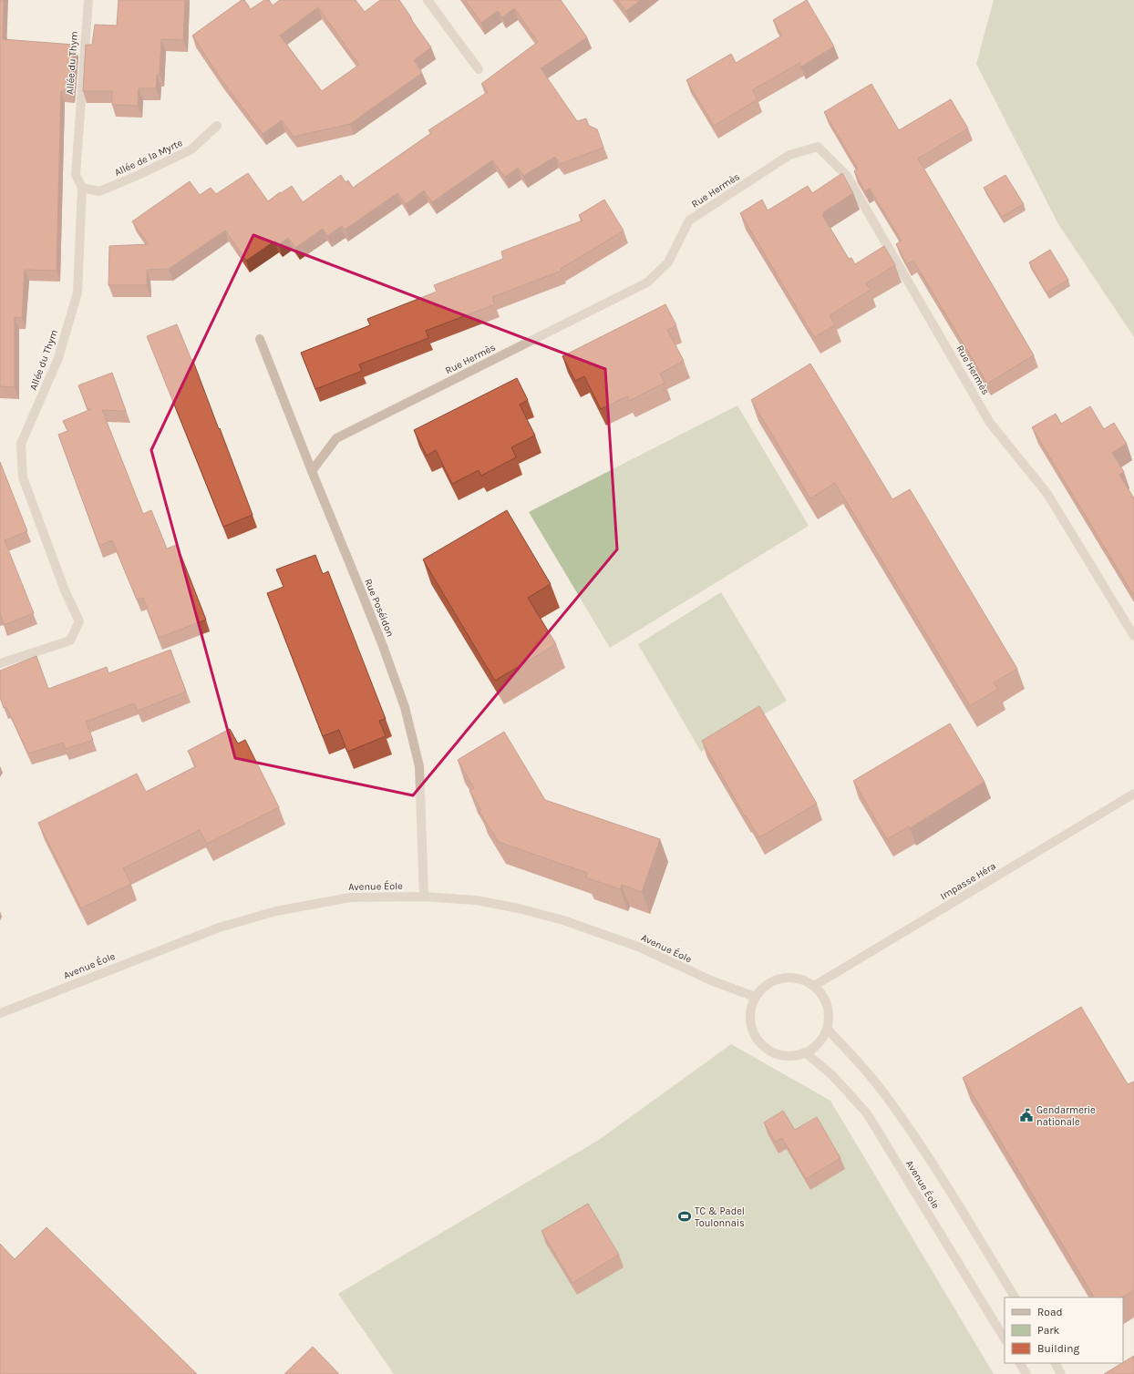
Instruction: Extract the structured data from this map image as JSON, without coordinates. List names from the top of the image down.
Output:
{
  "streets": {
    "street": [
      "Allée du Thym",
      "Allée de la Myrte",
      "Rue Hermès",
      "Rue Poséidon",
      "Impasse Héra",
      "Avenue Éole"
    ]
  },
  "crossings": [
    ["Allée du Thym", "Allée de la Myrte"],
    ["Rue Hermès", "Rue Poséidon"],
    ["Rue Poséidon", "Avenue Éole"],
    ["Impasse Héra", "Avenue Éole"]
  ],
  "places": {
    "public building": ["Gendarmerie nationale"],
    "sports": ["TC & Padel Toulonnais"]
  },
  "legend": ["Road", "Park", "Building"]
}
